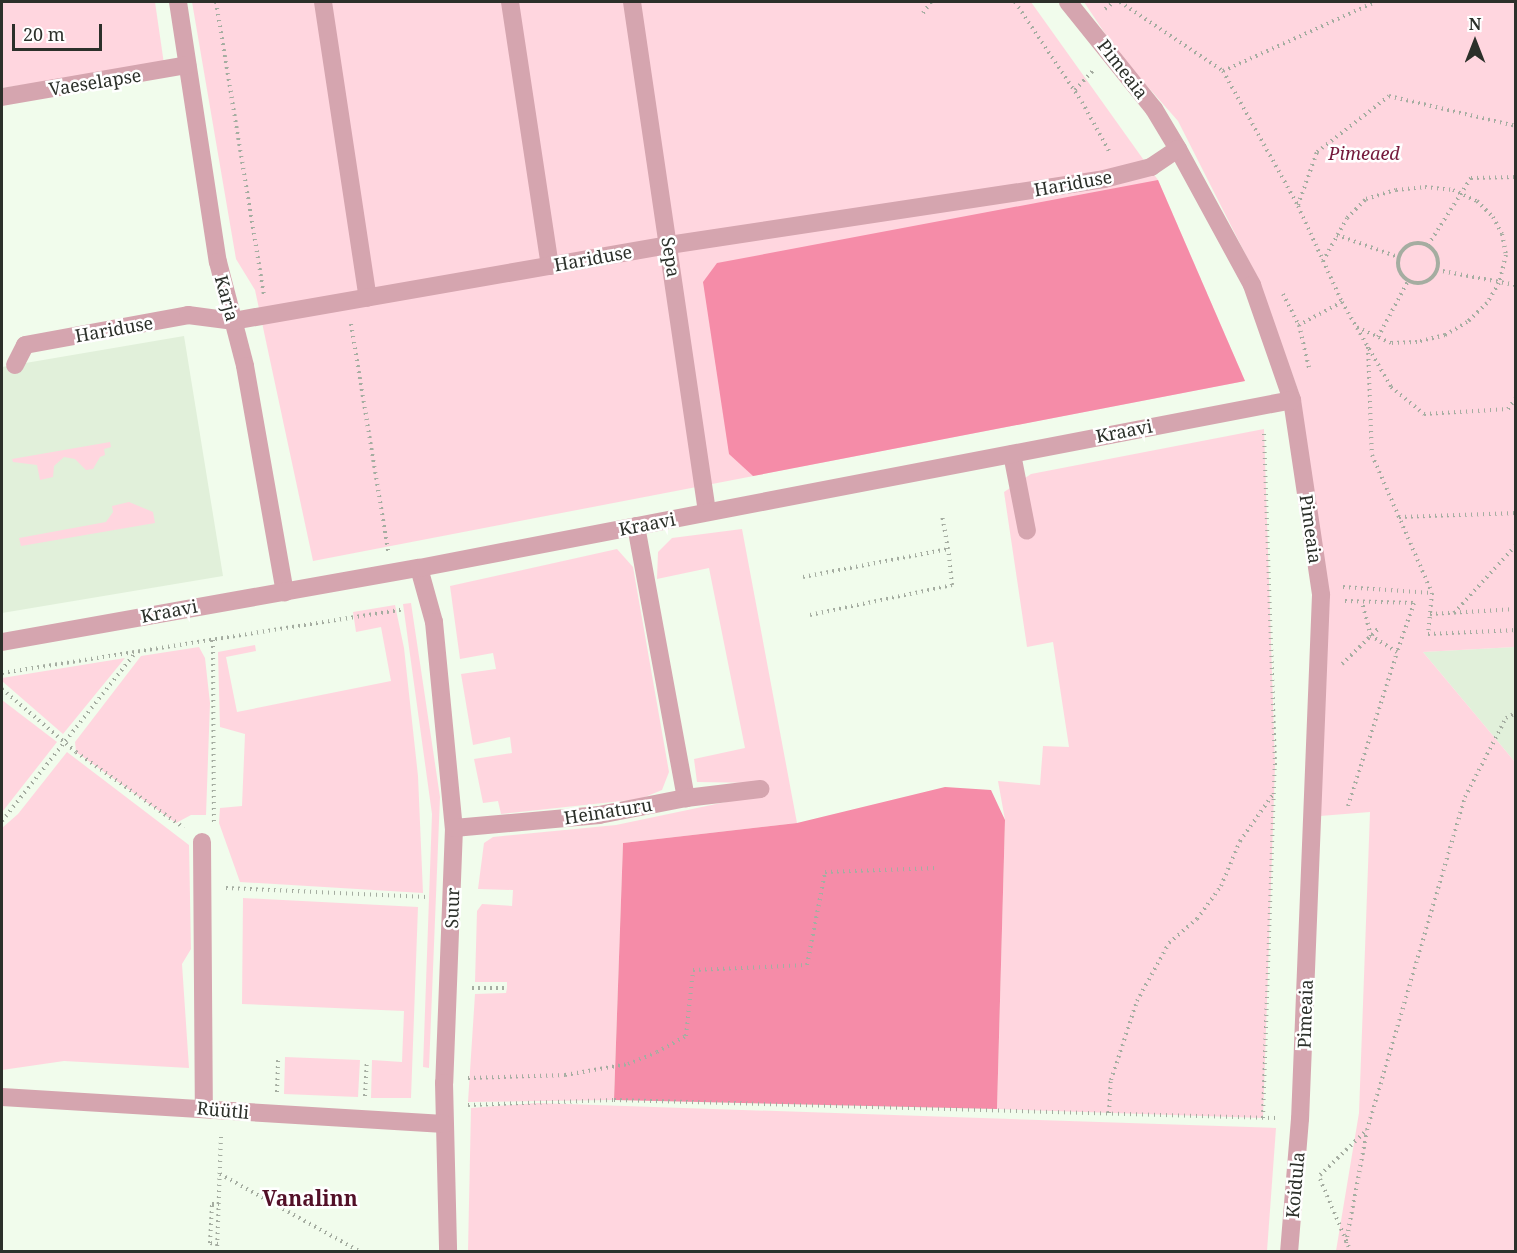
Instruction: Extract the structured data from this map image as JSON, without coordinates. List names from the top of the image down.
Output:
{
  "streets": {
    "street": [
      "Pimeaia",
      "Vaeselapse",
      "Hariduse",
      "Sepa",
      "Karja",
      "Kraavi",
      "Heinaturu",
      "Suur",
      "Rüütli",
      "Koidula"
    ]
  },
  "crossings": [
    ["Pimeaia", "Hariduse"],
    ["Pimeaia", "Kraavi"],
    ["Pimeaia", "Koidula"],
    ["Vaeselapse", "Karja"],
    ["Hariduse", "Sepa"],
    ["Hariduse", "Karja"],
    ["Sepa", "Kraavi"],
    ["Karja", "Kraavi"],
    ["Kraavi", "Suur"],
    ["Heinaturu", "Suur"],
    ["Suur", "Rüütli"]
  ],
  "districts": ["Vanalinn"],
  "parks": ["Pimeaed"],
  "scale_bar": "20 m",
  "north": "top"
}
